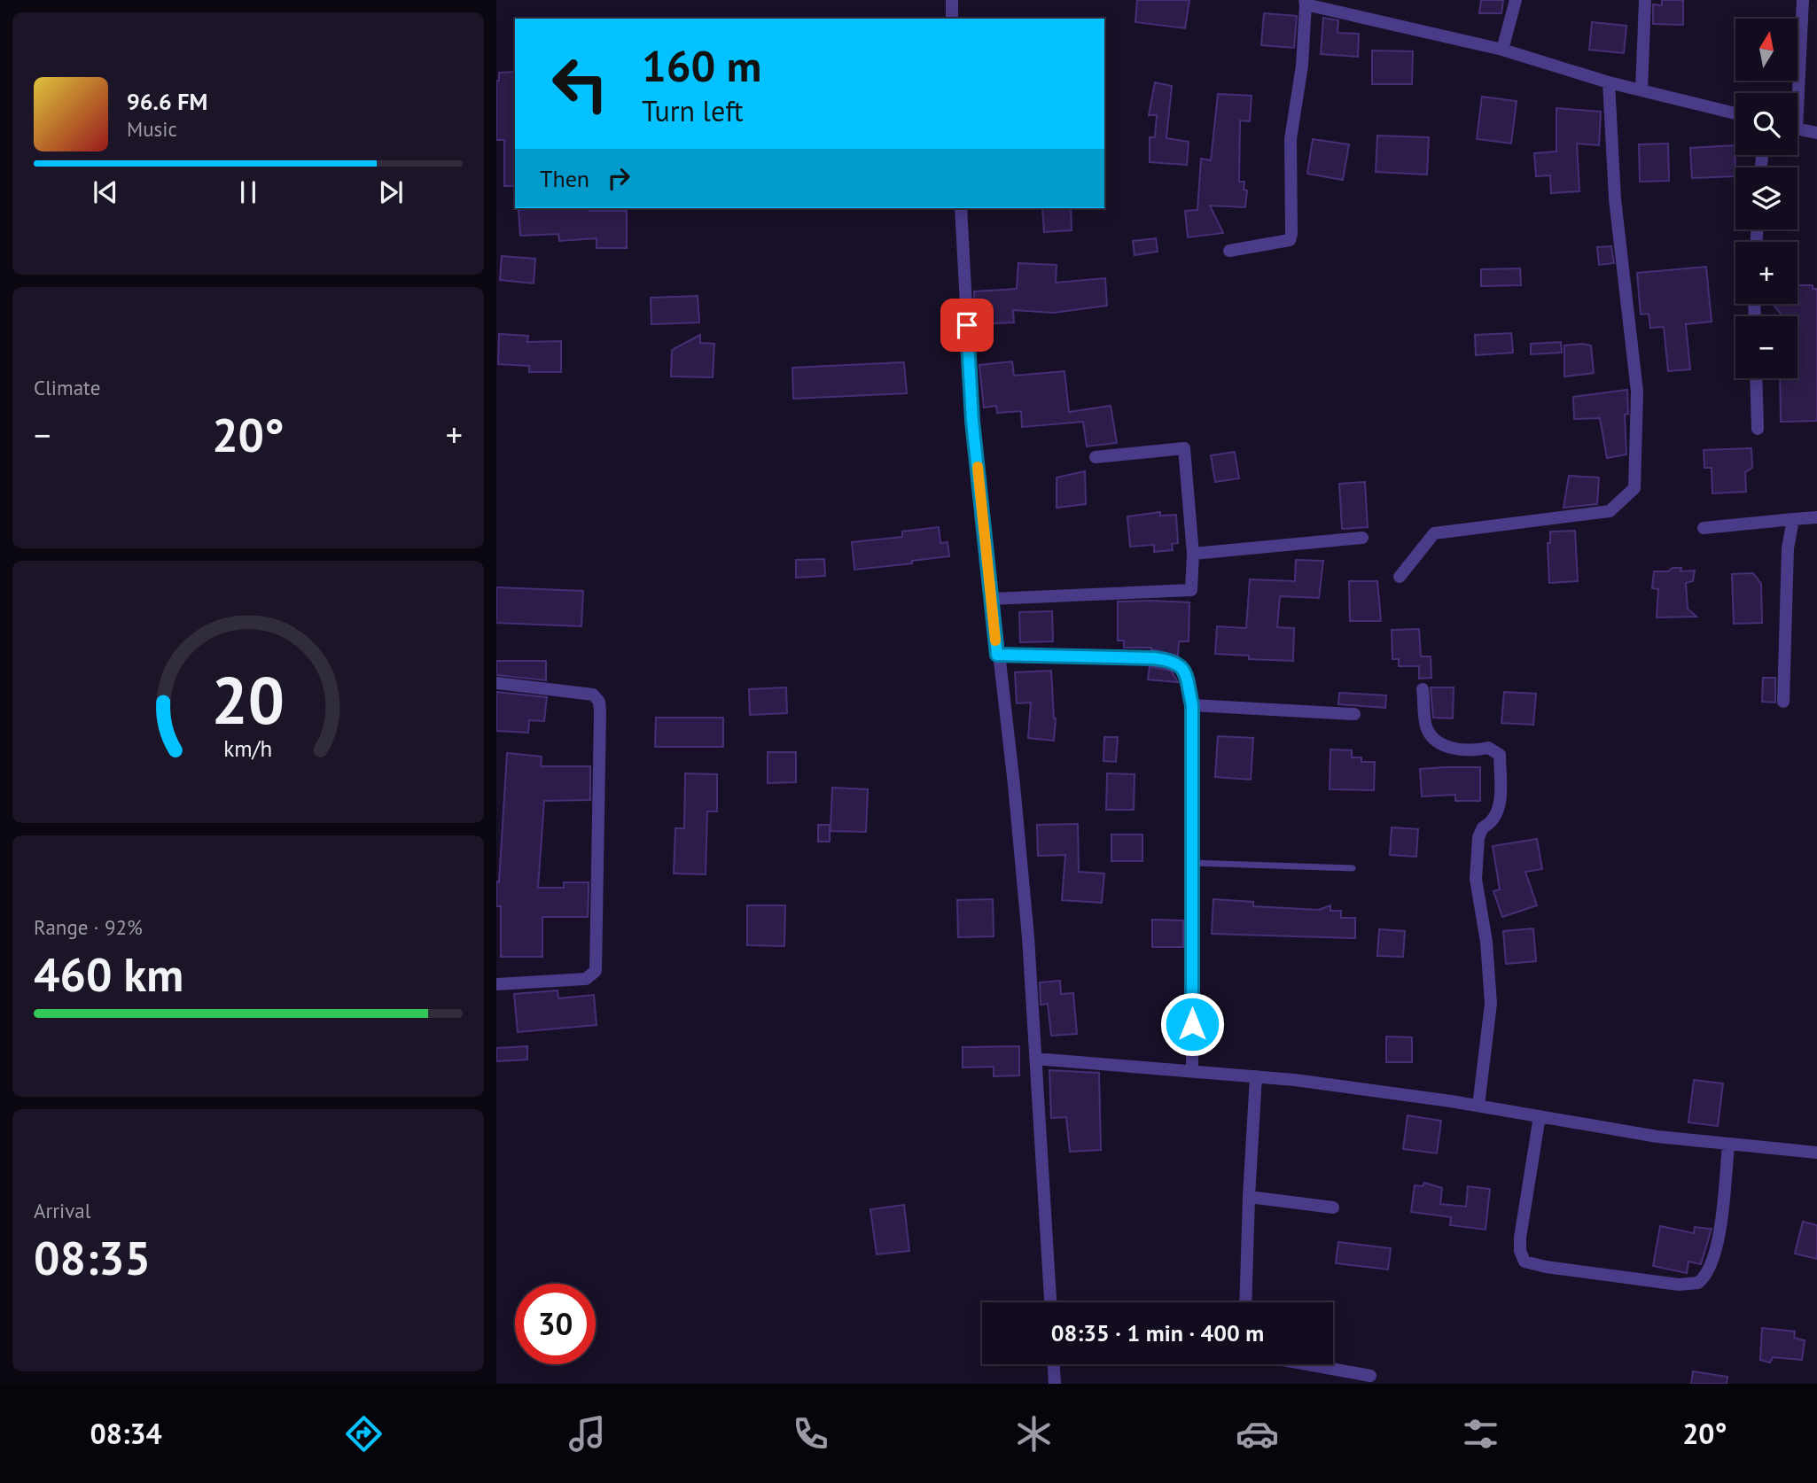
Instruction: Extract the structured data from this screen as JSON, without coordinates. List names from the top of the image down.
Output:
{
  "north": "top",
  "page": {
    "map_buttons": ["+", "−"],
    "turn": ["160 m", "Turn left"],
    "song": ["96.6 FM", "Music"],
    "then": "Then",
    "tile": [
      "Climate",
      ["Range · 92%", "460 km"],
      ["Arrival", "08:35"]
    ],
    "heat": ["−", "20°", "+"],
    "limit": "30",
    "trip": "08:35 · 1 min · 400 m",
    "tabs": ["08:34", "20°"],
    "gauge": ["20", "km/h"]
  }
}
